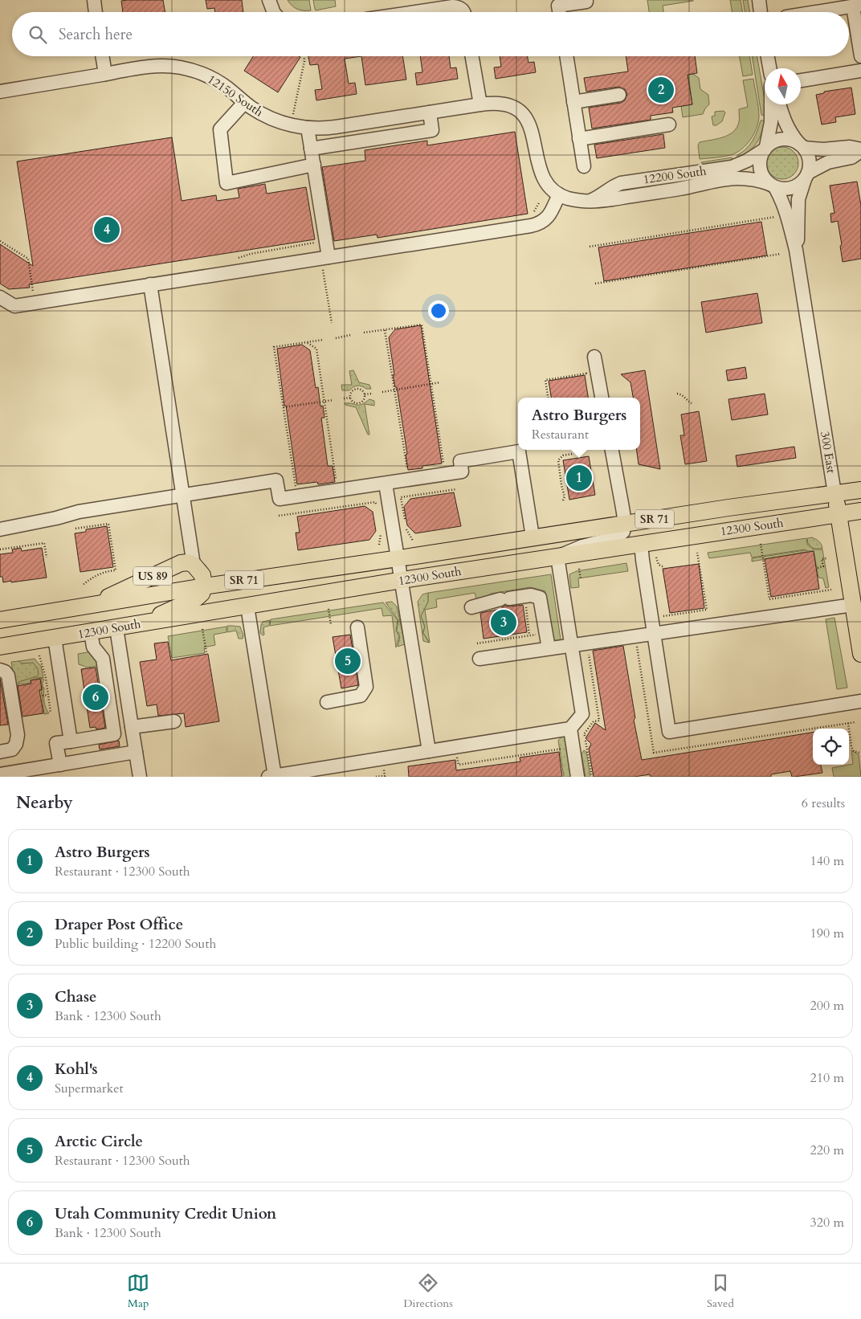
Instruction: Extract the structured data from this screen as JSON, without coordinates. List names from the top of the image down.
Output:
{
  "streets": {
    "main road": [
      "300 East",
      "SR 71",
      "12300 South",
      "US 89"
    ],
    "street": ["12150 South", "12200 South"]
  },
  "crossings": [
    ["12150 South", "12200 South"],
    ["12200 South", "300 East"],
    ["300 East", "12300 South"],
    ["12300 South", "US 89"]
  ],
  "north": "top",
  "page": {
    "search": "Search here",
    "pins": [
      "2",
      "4",
      "1",
      "3",
      "5",
      "6"
    ],
    "popup": ["Astro Burgers", "Restaurant"],
    "heading": ["Nearby", "6 results"],
    "list": [
      {
        "mark": "1",
        "name": "Astro Burgers",
        "note": "Restaurant · 12300 South",
        "value": "140 m"
      },
      {
        "mark": "2",
        "name": "Draper Post Office",
        "note": "Public building · 12200 South",
        "value": "190 m"
      },
      {
        "mark": "3",
        "name": "Chase",
        "note": "Bank · 12300 South",
        "value": "200 m"
      },
      {
        "mark": "4",
        "name": "Kohl's",
        "note": "Supermarket",
        "value": "210 m"
      },
      {
        "mark": "5",
        "name": "Arctic Circle",
        "note": "Restaurant · 12300 South",
        "value": "220 m"
      },
      {
        "mark": "6",
        "name": "Utah Community Credit Union",
        "note": "Bank · 12300 South",
        "value": "320 m"
      }
    ],
    "nav": ["Map", "Directions", "Saved"]
  }
}
